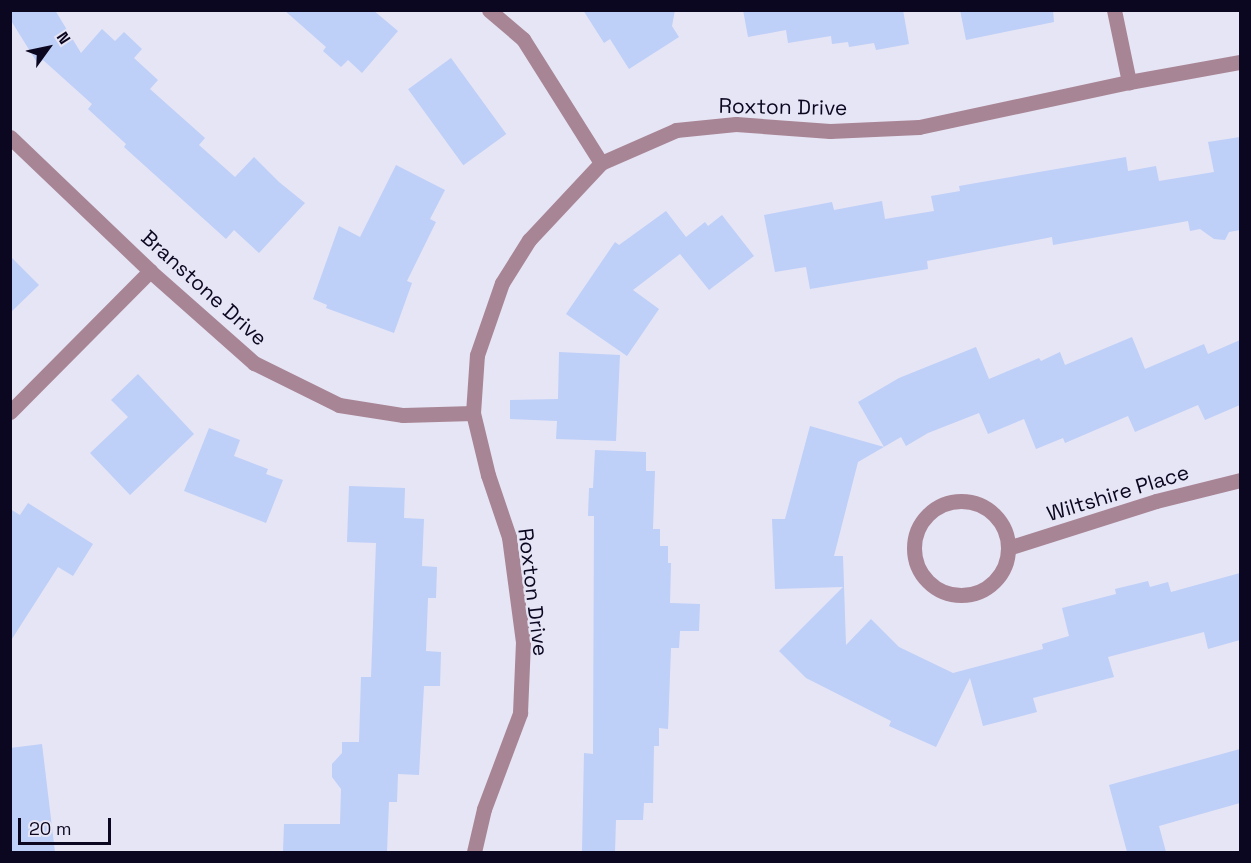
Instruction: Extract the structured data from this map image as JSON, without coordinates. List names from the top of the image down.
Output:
{
  "streets": {
    "street": ["Roxton Drive", "Branstone Drive", "Wiltshire Place"]
  },
  "crossings": [
    ["Roxton Drive", "Branstone Drive"]
  ],
  "scale_bar": "20 m",
  "north": "top right"
}
